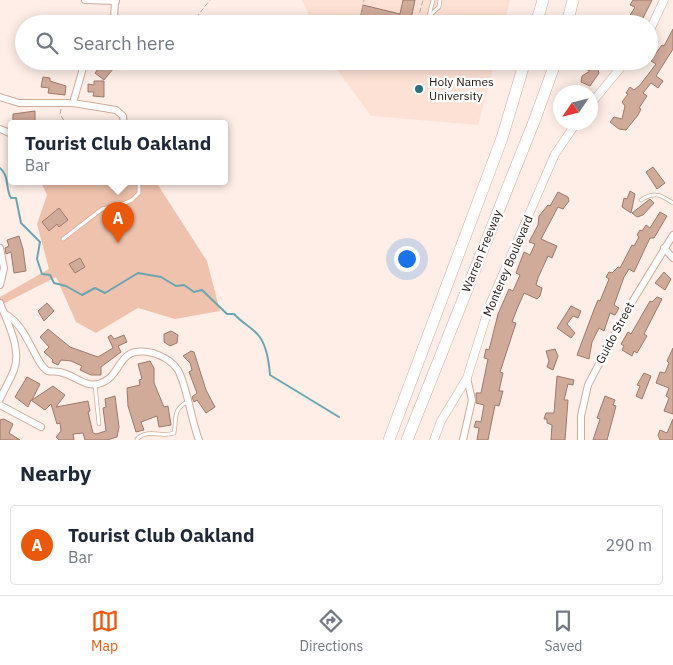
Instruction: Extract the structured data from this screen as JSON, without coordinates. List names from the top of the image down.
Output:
{
  "streets": {
    "highway": ["Warren Freeway"],
    "street": ["Monterey Boulevard", "Guido Street"]
  },
  "places": ["Holy Names University"],
  "north": "bottom left",
  "page": {
    "search": "Search here",
    "popup": ["Tourist Club Oakland", "Bar"],
    "pins": "A",
    "heading": "Nearby",
    "list": [
      {
        "mark": "A",
        "name": "Tourist Club Oakland",
        "note": "Bar",
        "value": "290 m"
      }
    ],
    "nav": ["Map", "Directions", "Saved"]
  }
}
